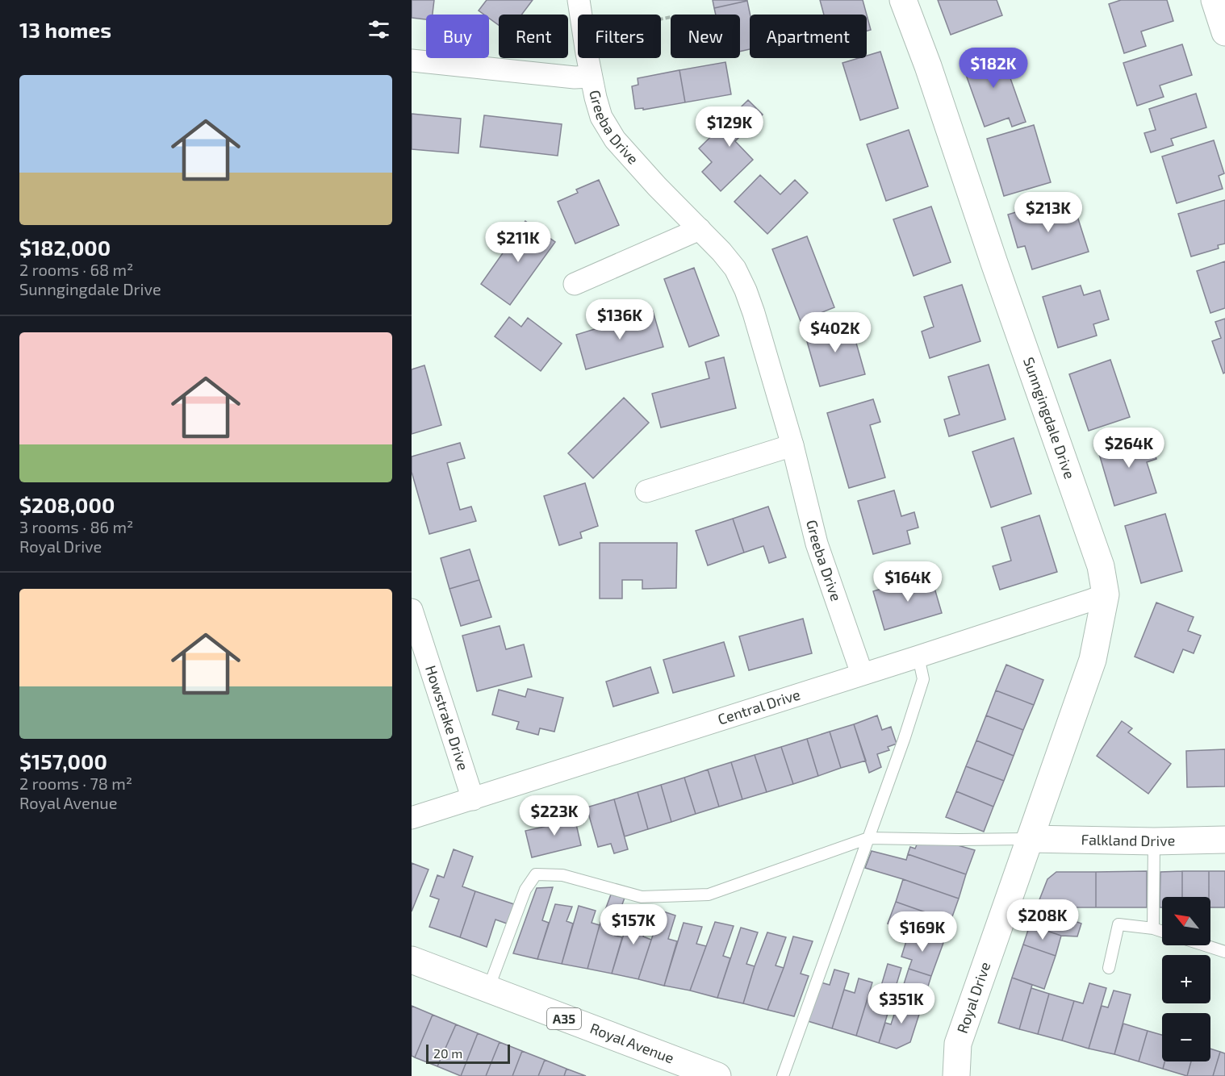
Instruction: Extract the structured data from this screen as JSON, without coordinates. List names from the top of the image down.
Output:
{
  "streets": {
    "main road": [
      "Sunngingdale Drive",
      "Falkland Drive",
      "Royal Drive",
      "A35",
      "Royal Avenue"
    ],
    "street": ["Greeba Drive", "Central Drive", "Howstrake Drive"]
  },
  "crossings": [
    ["Greeba Drive", "Central Drive"],
    ["Sunngingdale Drive", "Central Drive"],
    ["Sunngingdale Drive", "Falkland Drive"],
    ["Sunngingdale Drive", "Royal Drive"],
    ["Central Drive", "Howstrake Drive"],
    ["Falkland Drive", "Royal Drive"]
  ],
  "scale_bar": "20 m",
  "north": "top left",
  "page": {
    "heading": "13 homes",
    "chip": [
      "Buy",
      "Rent",
      "Filters",
      "New",
      "Apartment"
    ],
    "price": [
      "$182K",
      "$129K",
      "$213K",
      "$211K",
      "$136K",
      "$402K",
      "$264K",
      "$164K",
      "$223K",
      "$208K",
      "$157K",
      "$169K",
      "$351K"
    ],
    "list": [
      {
        "name": "$182,000",
        "note": "2 rooms · 68 m² · Sunngingdale Drive"
      },
      {
        "name": "$208,000",
        "note": "3 rooms · 86 m² · Royal Drive"
      },
      {
        "name": "$157,000",
        "note": "2 rooms · 78 m² · Royal Avenue"
      }
    ],
    "map_buttons": ["+", "−"],
    "scale": "20 m"
  }
}
